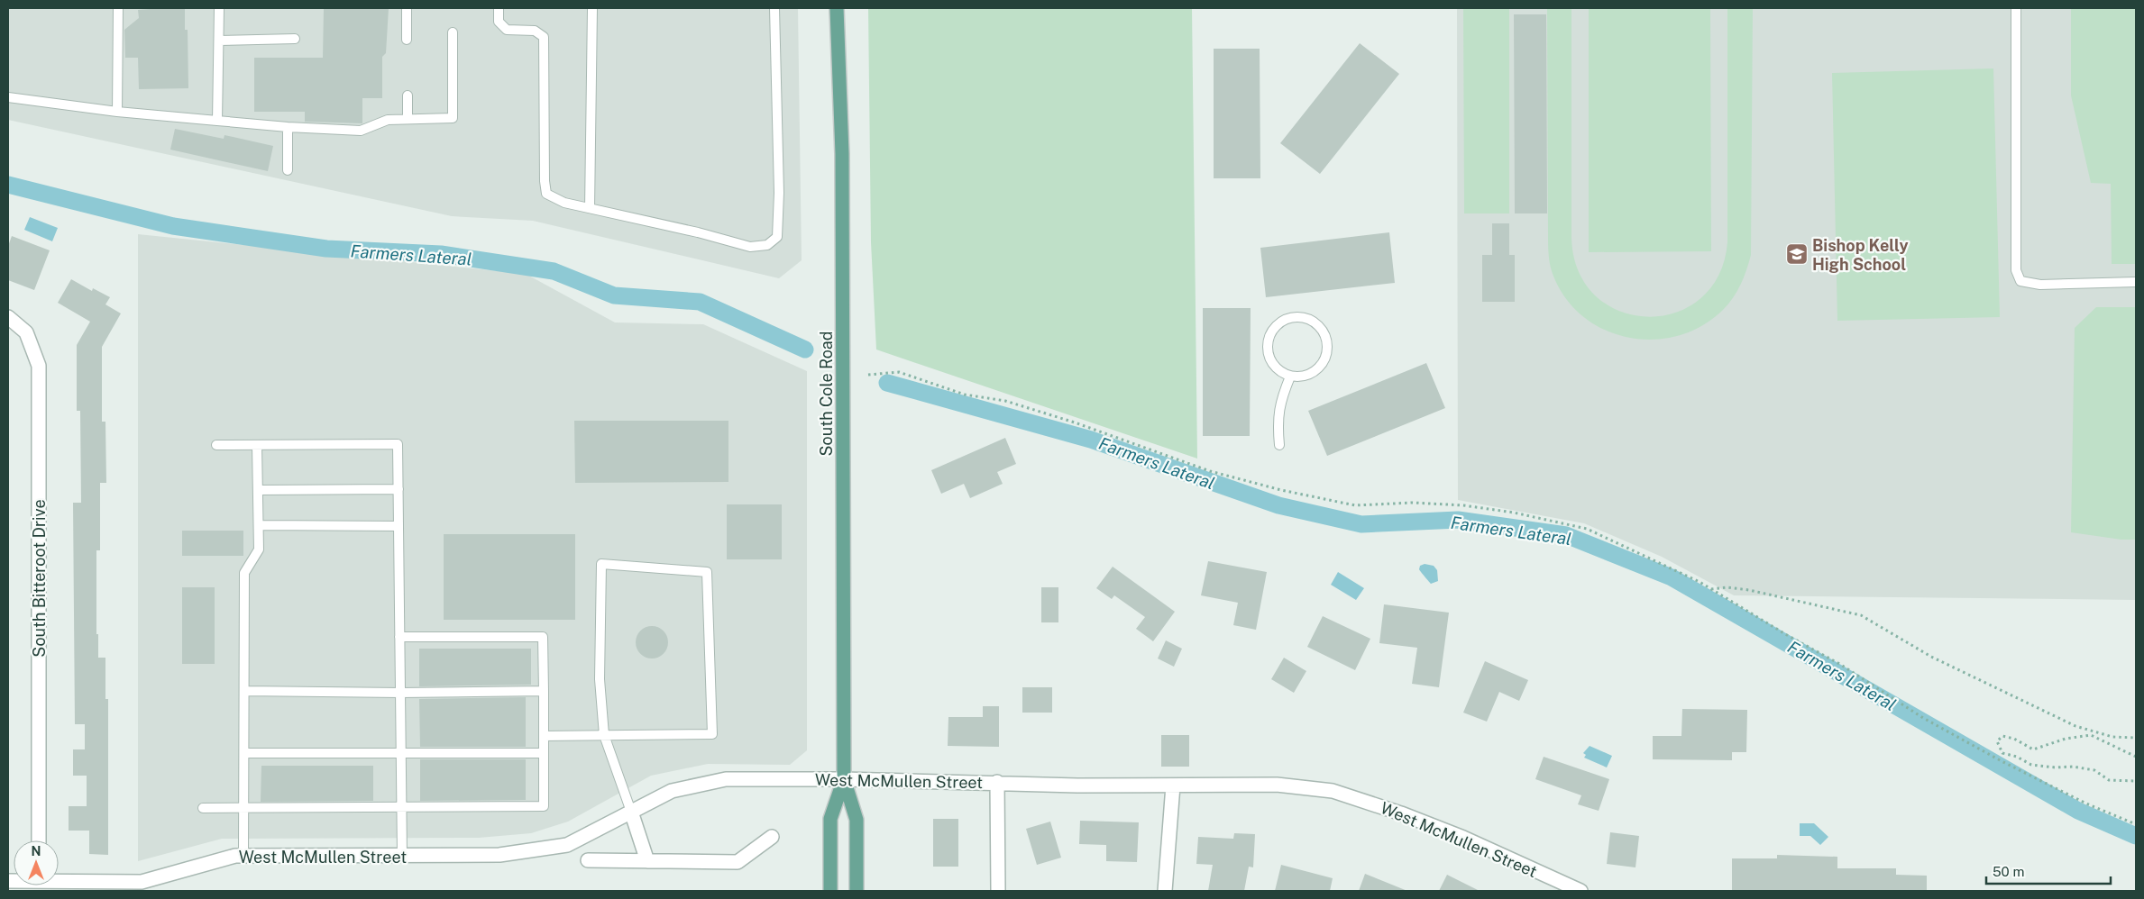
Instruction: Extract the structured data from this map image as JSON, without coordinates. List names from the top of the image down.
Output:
{
  "streets": {
    "main road": ["South Cole Road"],
    "street": ["South Bitteroot Drive", "West McMullen Street"]
  },
  "crossings": [
    ["South Cole Road", "West McMullen Street"]
  ],
  "water": ["Farmers Lateral"],
  "places": {
    "school or university": ["Bishop Kelly High School"]
  },
  "scale_bar": "50 m",
  "north": "top"
}
